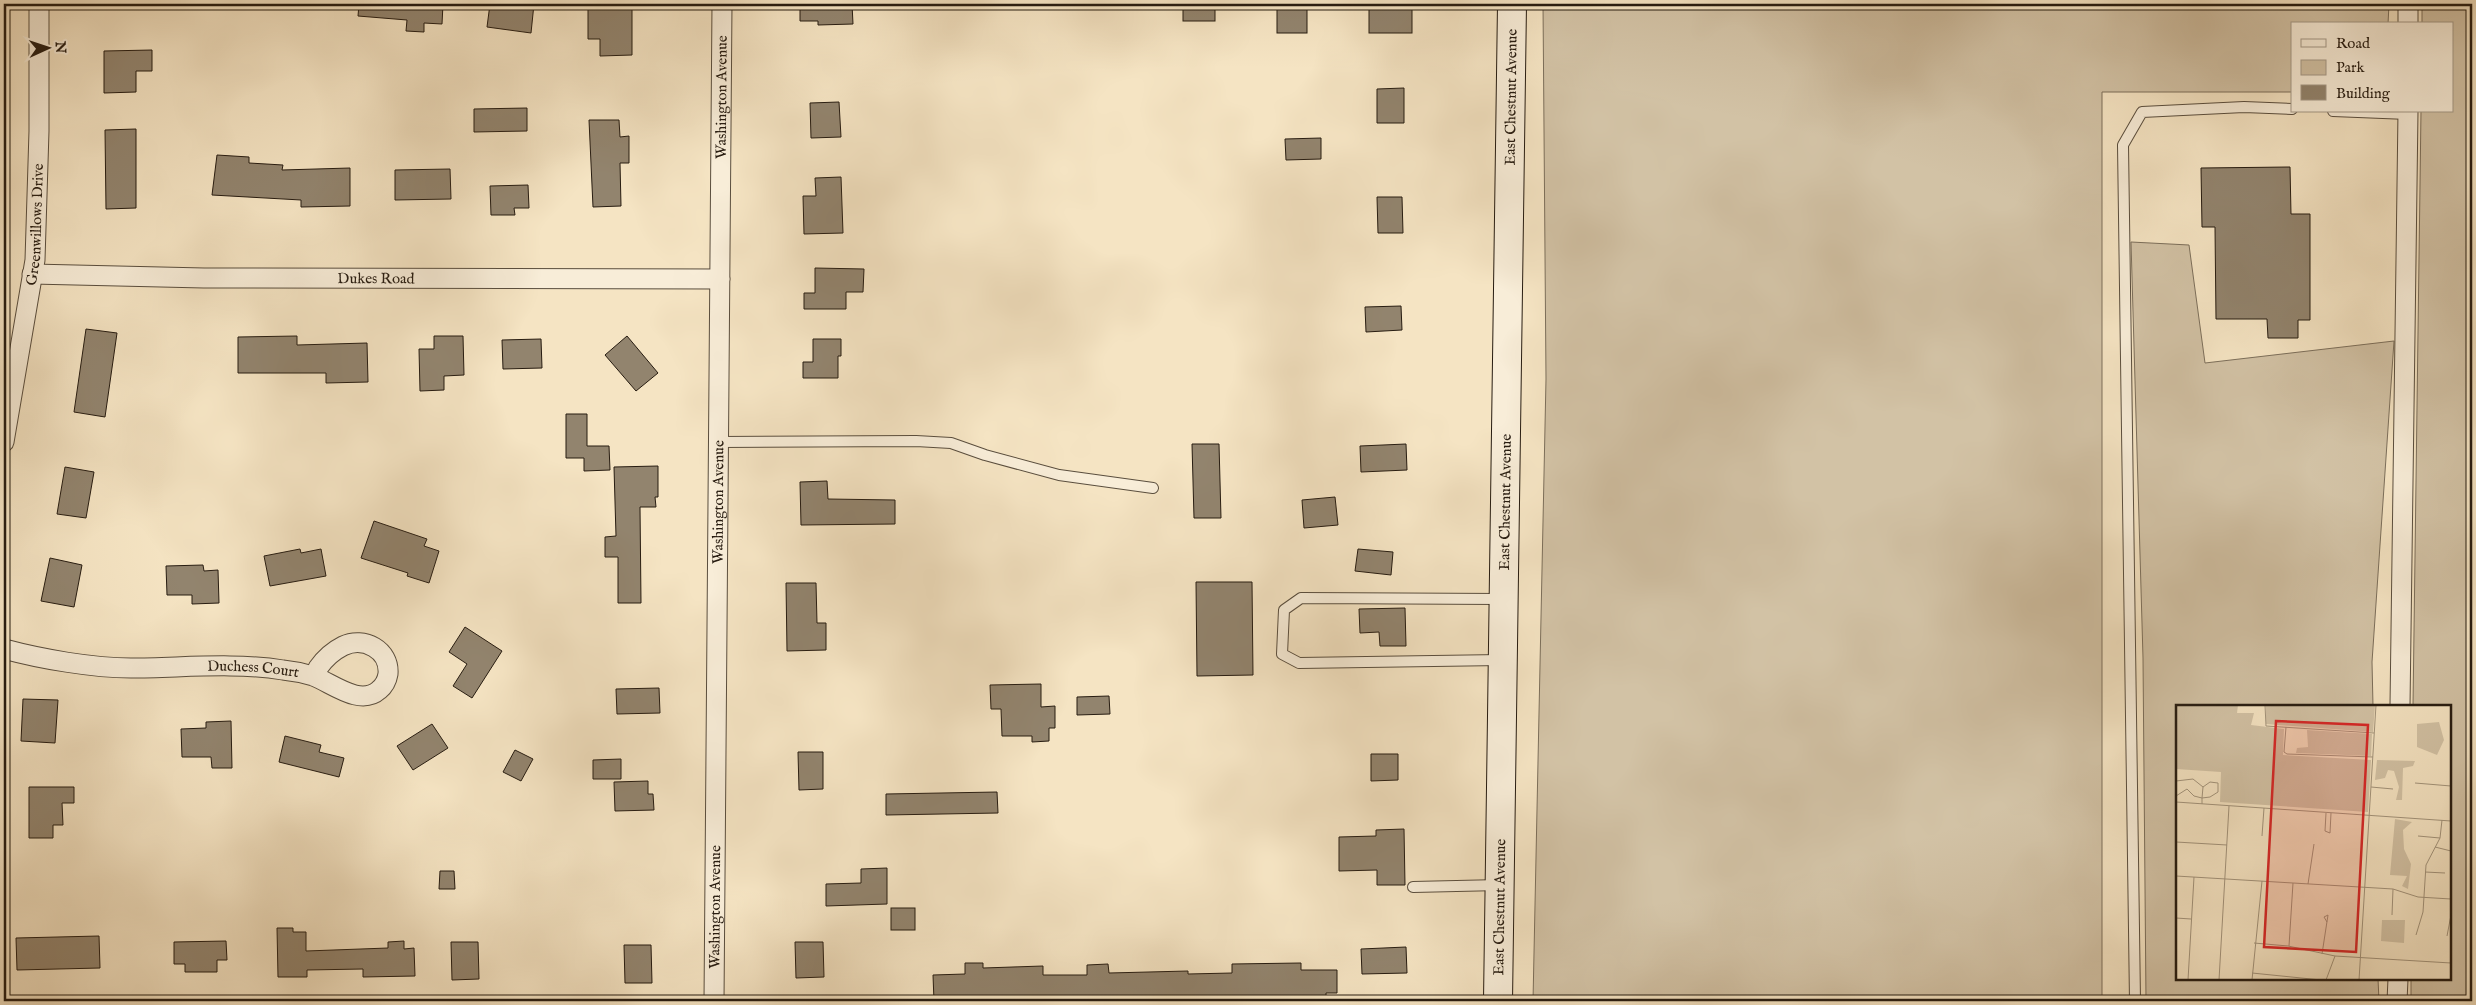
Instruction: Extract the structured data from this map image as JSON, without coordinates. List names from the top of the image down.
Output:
{
  "streets": {
    "street": [
      "Washington Avenue",
      "East Chestnut Avenue",
      "Greenwillows Drive",
      "Dukes Road",
      "Duchess Court"
    ]
  },
  "crossings": [
    ["Washington Avenue", "Dukes Road"],
    ["Greenwillows Drive", "Dukes Road"]
  ],
  "legend": ["Road", "Park", "Building"],
  "north": "right"
}
